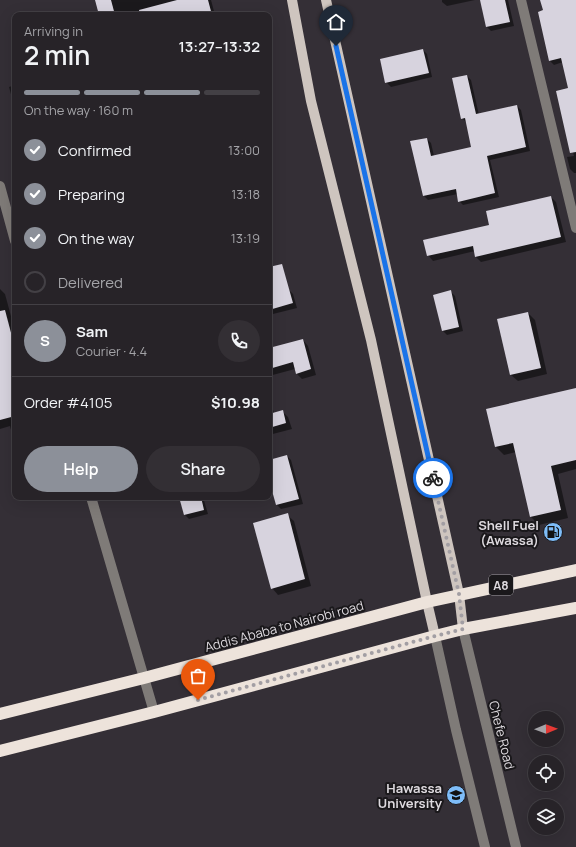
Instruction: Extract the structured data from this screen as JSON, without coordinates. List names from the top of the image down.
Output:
{
  "streets": {
    "highway": ["A8", "Addis Ababa to Nairobi road"],
    "street": ["Chefe Road"]
  },
  "places": {
    "fuel station": ["Shell Fuel (Awassa)"],
    "school or university": ["Hawassa University"]
  },
  "north": "right",
  "page": {
    "heading": ["2 min", "Arriving in", "13:27–13:32"],
    "panel": [
      "Sam",
      "Courier · 4.4",
      "Order #4105",
      "$10.98"
    ],
    "bar": "On the way · 160 m",
    "list": [
      ["Confirmed", "13:00"],
      ["Preparing", "13:18"],
      ["On the way", "13:19"],
      "Delivered"
    ],
    "round": "S",
    "buttons": ["Help", "Share"]
  }
}
